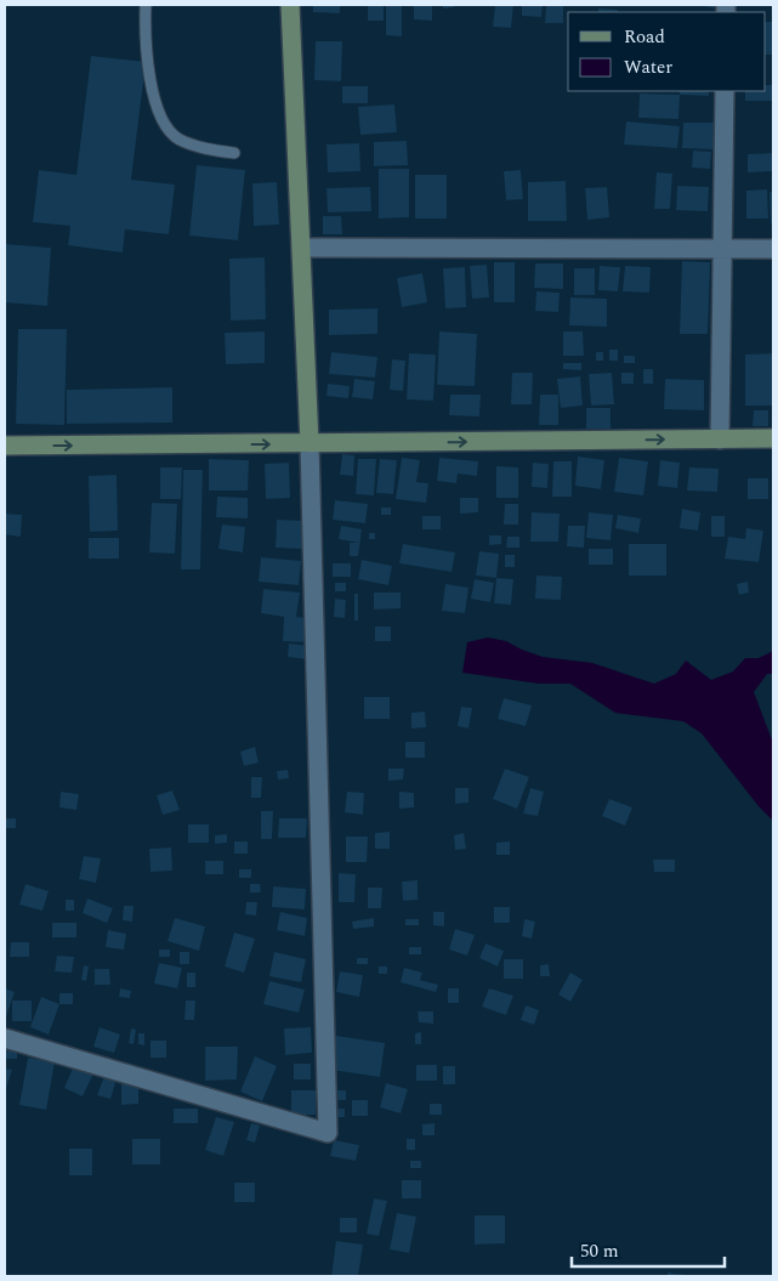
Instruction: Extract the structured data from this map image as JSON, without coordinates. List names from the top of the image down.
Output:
{
  "legend": ["Road", "Water"],
  "scale_bar": "50 m"
}
